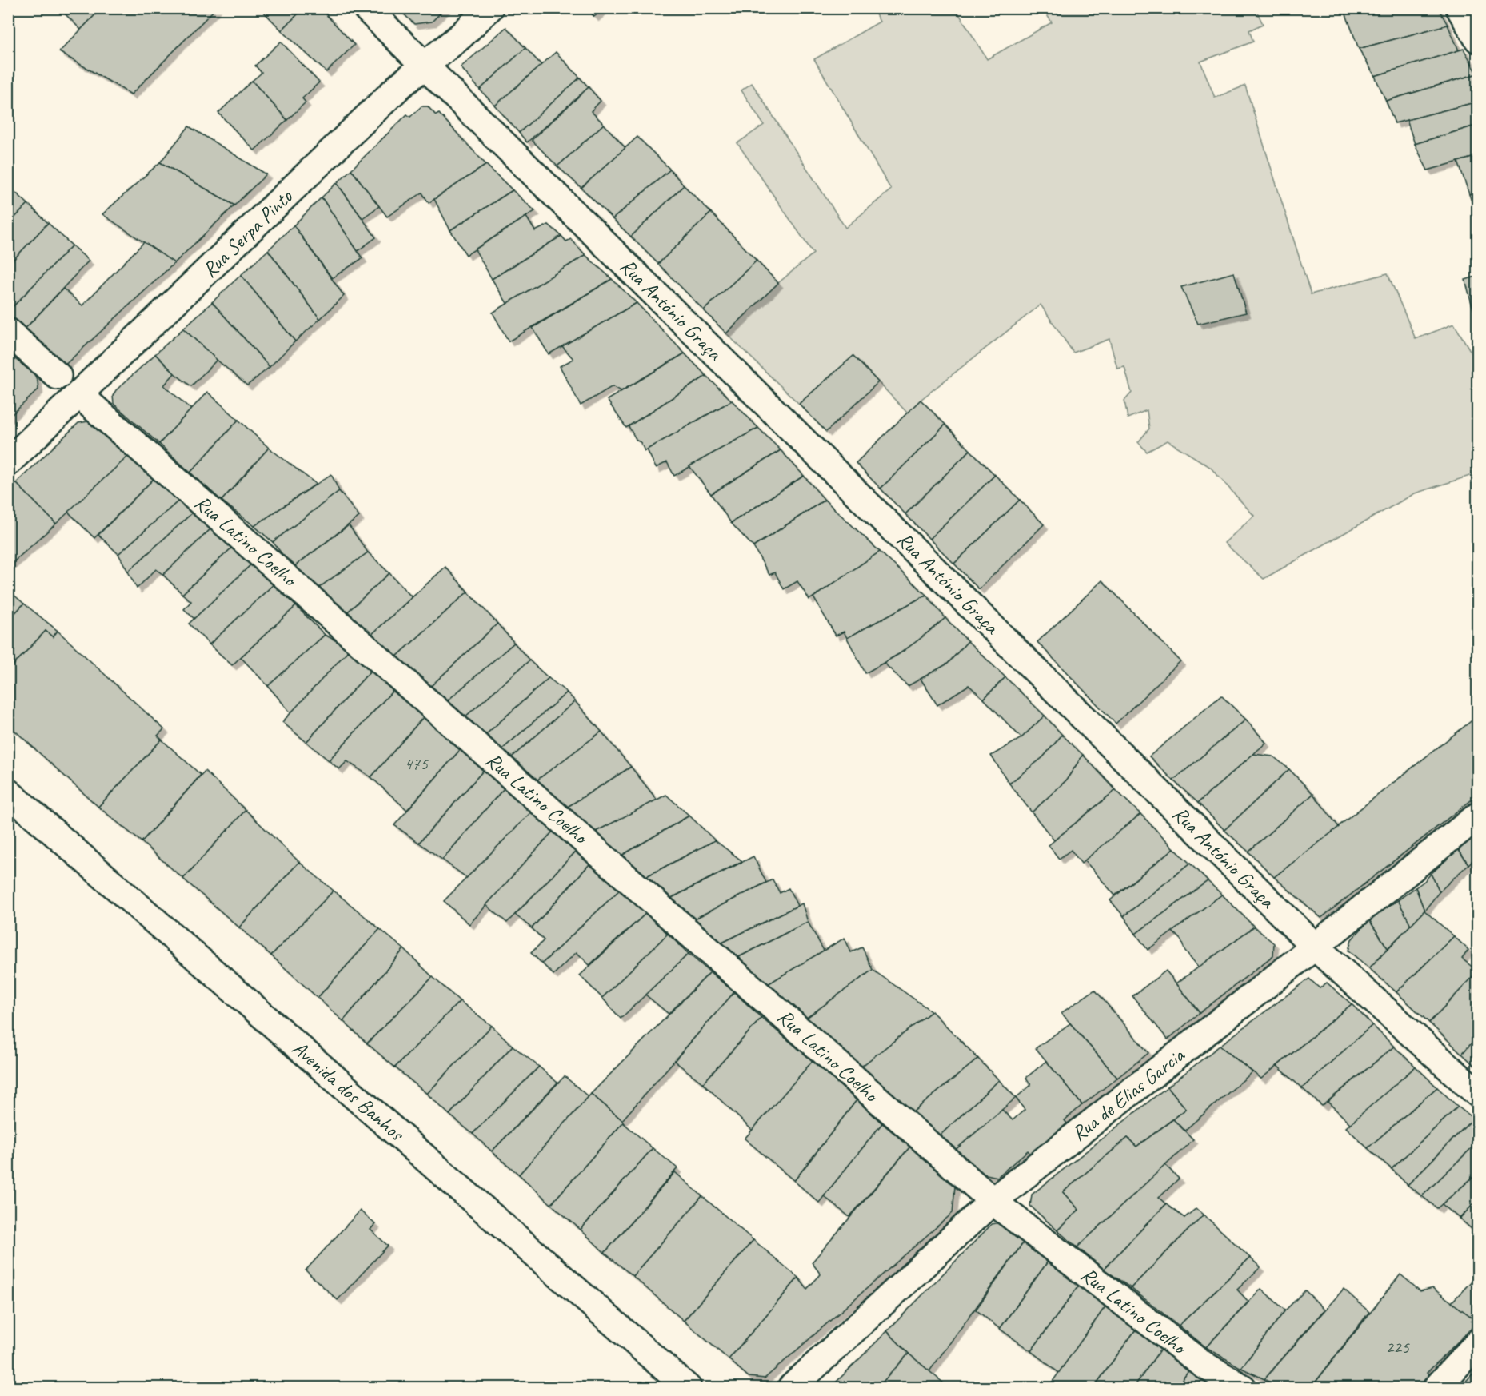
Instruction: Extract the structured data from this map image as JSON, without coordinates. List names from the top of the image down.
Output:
{
  "streets": {
    "street": [
      "Rua Serpa Pinto",
      "Rua António Graça",
      "Rua Latino Coelho",
      "Avenida dos Banhos",
      "Rua de Elias Garcia"
    ]
  },
  "crossings": [
    ["Rua Serpa Pinto", "Rua António Graça"],
    ["Rua António Graça", "Rua de Elias Garcia"]
  ],
  "house_numbers": ["475", "225"]
}
